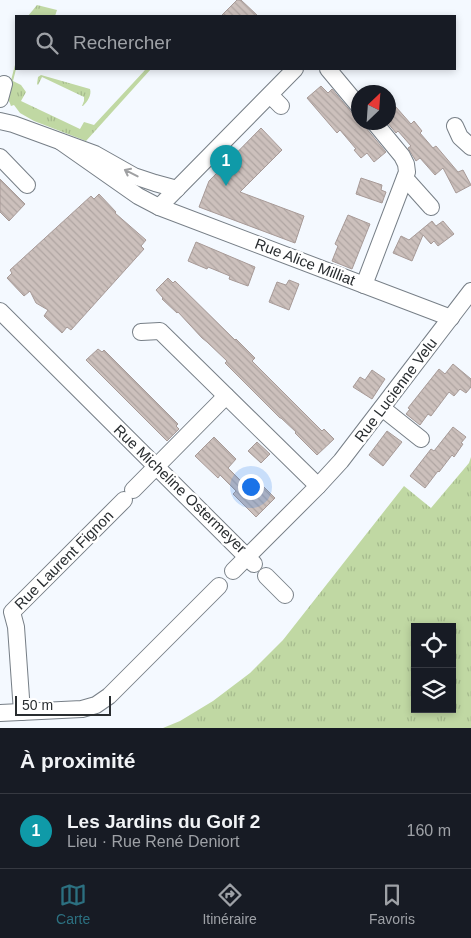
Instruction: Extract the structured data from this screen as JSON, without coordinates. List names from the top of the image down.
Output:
{
  "streets": {
    "street": [
      "Rue Alice Milliat",
      "Rue Lucienne Velu",
      "Rue Micheline Ostermeyer",
      "Rue Laurent Fignon"
    ]
  },
  "crossings": [
    ["Rue Alice Milliat", "Rue Lucienne Velu"],
    ["Rue Lucienne Velu", "Rue Micheline Ostermeyer"],
    ["Rue Micheline Ostermeyer", "Rue Laurent Fignon"]
  ],
  "scale_bar": "50 m",
  "north": "top right",
  "page": {
    "search": "Rechercher",
    "pins": "1",
    "scale": "50 m",
    "heading": "À proximité",
    "list": [
      {
        "mark": "1",
        "name": "Les Jardins du Golf 2",
        "note": "Lieu · Rue René Deniort",
        "value": "160 m"
      }
    ],
    "nav": ["Carte", "Itinéraire", "Favoris"]
  }
}
